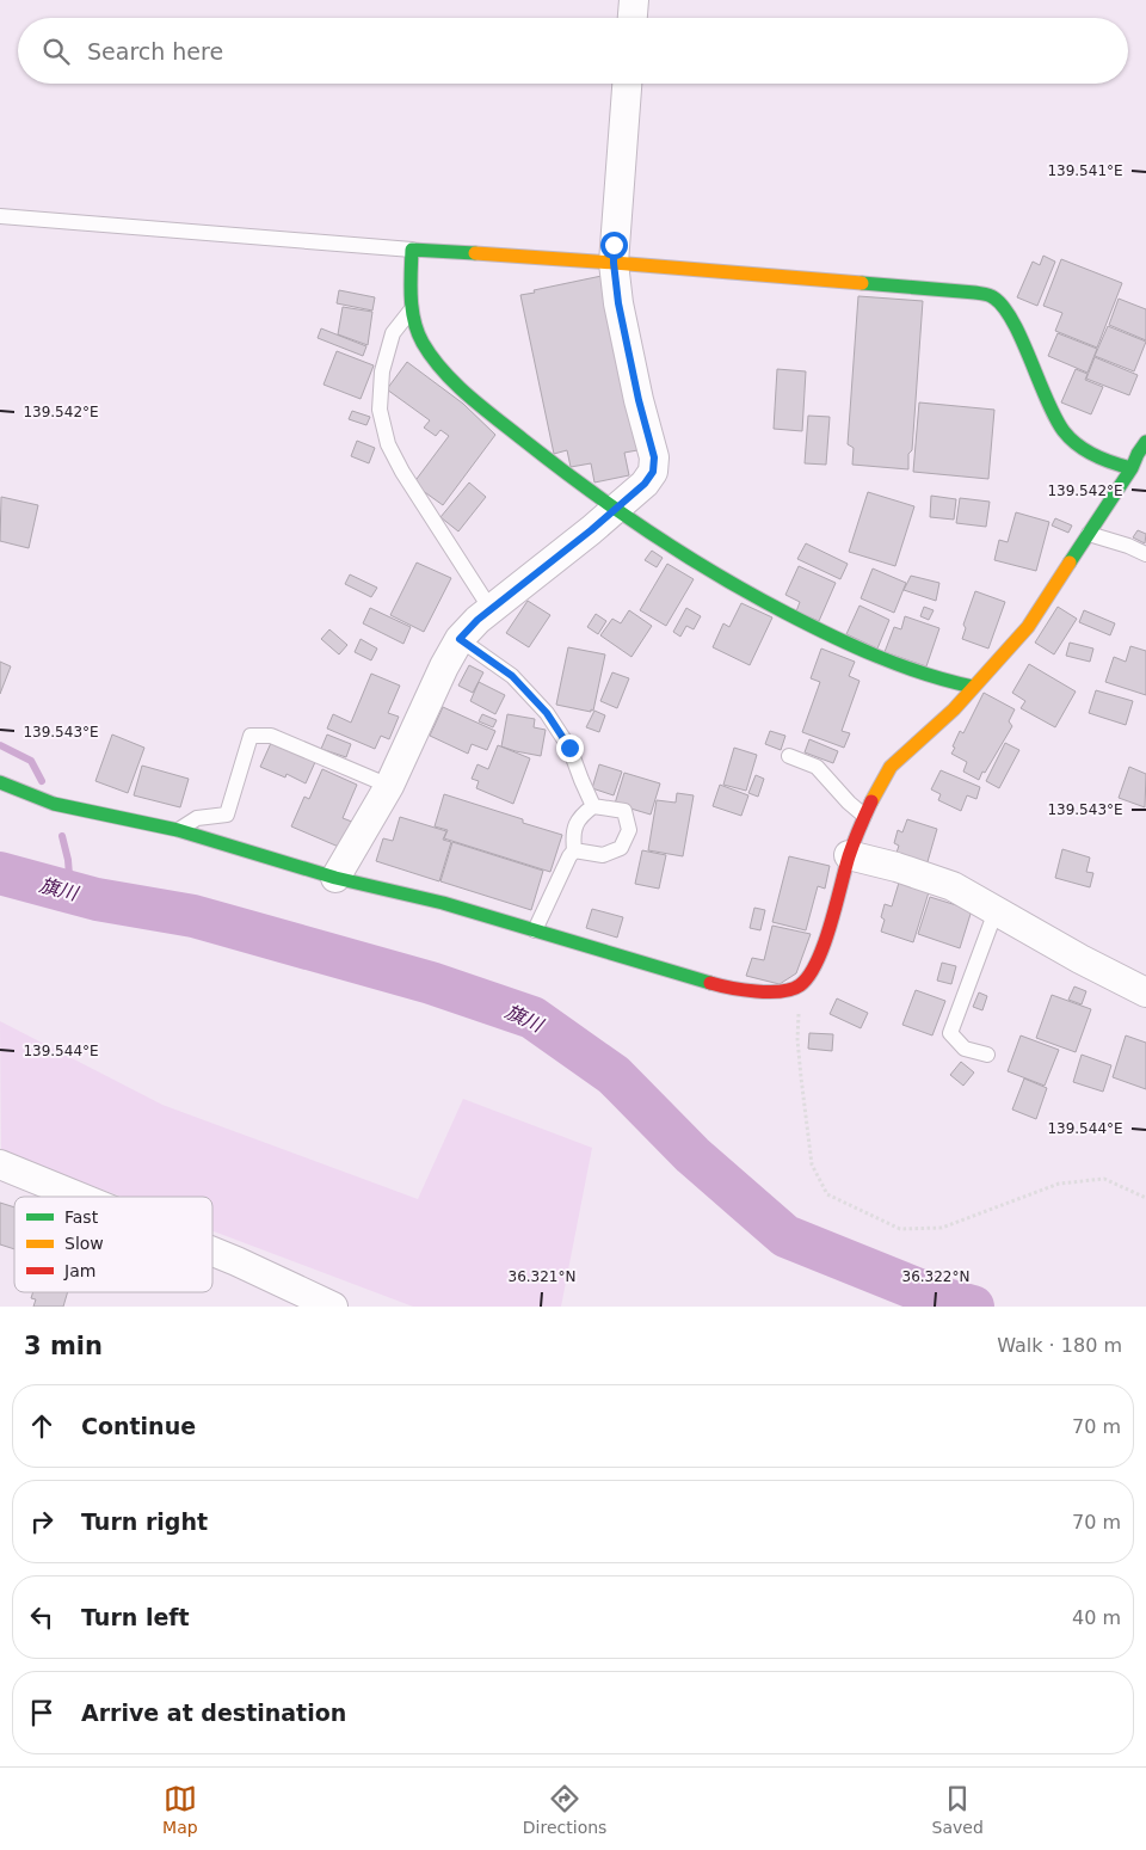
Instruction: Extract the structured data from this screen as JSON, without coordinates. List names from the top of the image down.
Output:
{
  "water": ["旗川"],
  "legend": ["Fast", "Slow", "Jam"],
  "page": {
    "search": "Search here",
    "heading": ["3 min", "Walk · 180 m"],
    "list": [
      ["Continue", "70 m"],
      ["Turn right", "70 m"],
      ["Turn left", "40 m"],
      "Arrive at destination"
    ],
    "nav": ["Map", "Directions", "Saved"]
  },
  "coordinates": [
    "139.541°E",
    "139.542°E",
    "139.543°E",
    "139.544°E",
    "36.321°N",
    "36.322°N"
  ]
}
